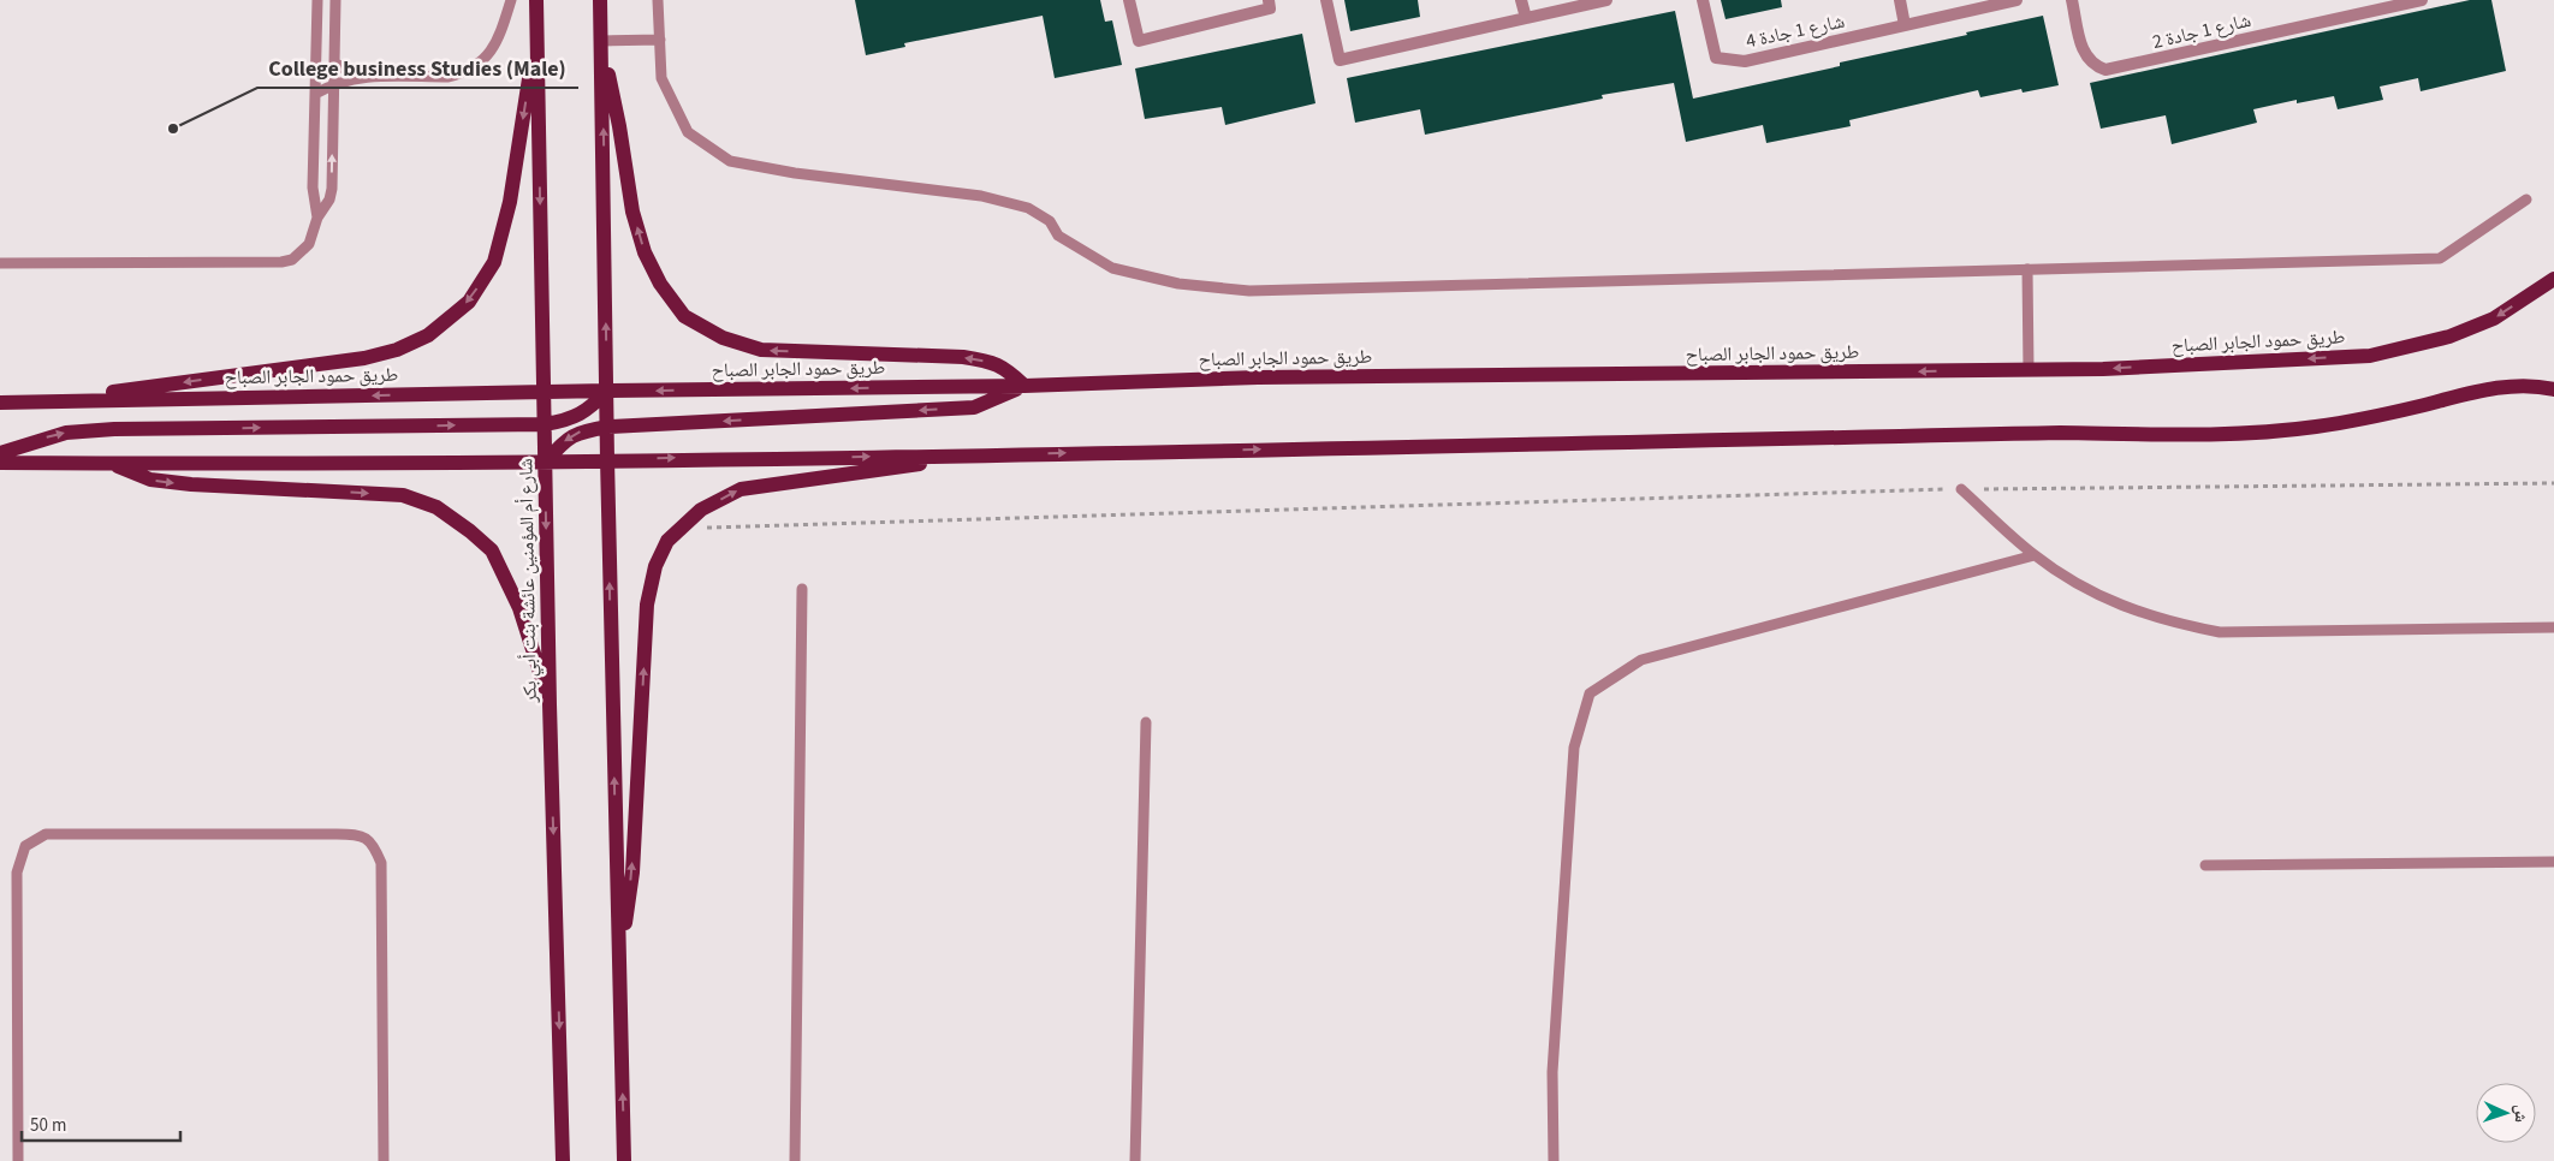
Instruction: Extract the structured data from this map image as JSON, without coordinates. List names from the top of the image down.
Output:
{
  "streets": {
    "main road": ["طريق حمود الجابر الصباح", "شارع أم المؤمنين عائشة بنت أبي بكر"],
    "street": ["شارع 1 جادة 4", "شارع 1 جادة 2"]
  },
  "crossings": [
    ["طريق حمود الجابر الصباح", "شارع أم المؤمنين عائشة بنت أبي بكر"]
  ],
  "places": ["College business Studies (Male)"],
  "scale_bar": "50 m",
  "north": "right"
}
